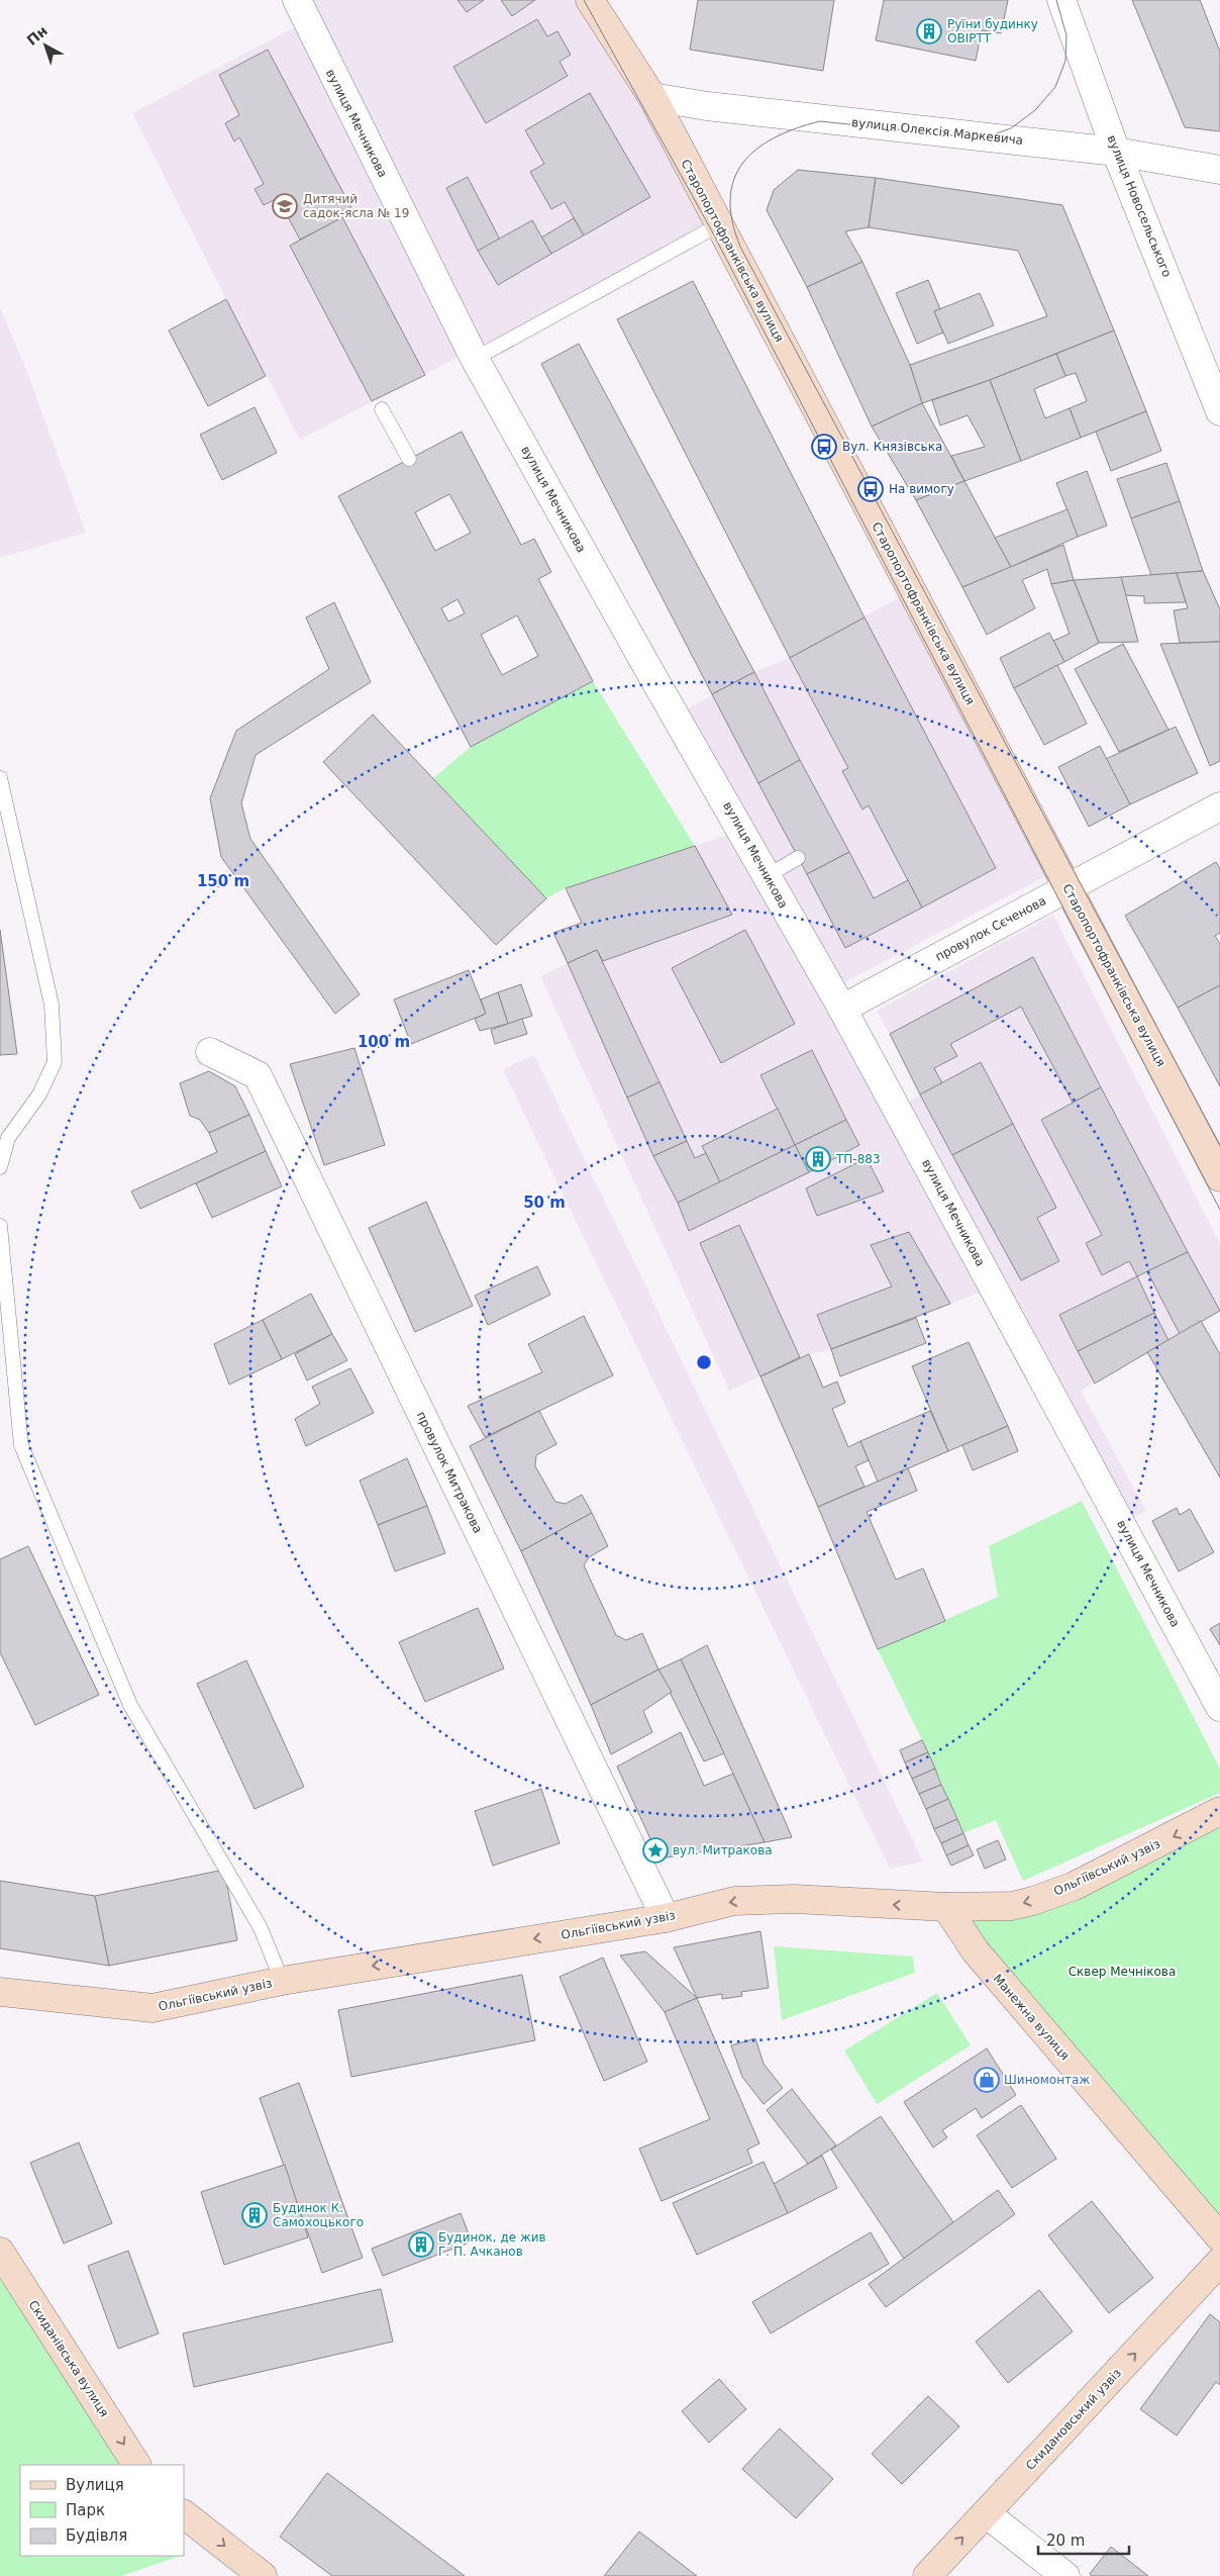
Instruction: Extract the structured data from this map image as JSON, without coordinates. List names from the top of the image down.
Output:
{
  "streets": {
    "street": [
      "вулиця Мечникова",
      "вулиця Олексія Маркевича",
      "вулиця Новосельського",
      "Старопортофранківська вулиця",
      "провулок Сєченова",
      "провулок Митракова",
      "Ольгіївський узвіз",
      "Манежна вулиця",
      "Скиданівська вулиця",
      "Скидановський узвіз"
    ]
  },
  "crossings": [
    ["вулиця Мечникова", "провулок Сєченова"],
    ["вулиця Олексія Маркевича", "вулиця Новосельського"],
    ["вулиця Олексія Маркевича", "Старопортофранківська вулиця"],
    ["Старопортофранківська вулиця", "провулок Сєченова"],
    ["провулок Митракова", "Ольгіївський узвіз"],
    ["Ольгіївський узвіз", "Манежна вулиця"]
  ],
  "one_way": ["Ольгіївський узвіз", "Скиданівська вулиця", "Скидановський узвіз"],
  "parks": ["Сквер Мечнікова"],
  "places": {
    "building": [
      "Руїни будинку ОВІРТТ",
      "ТП-883",
      "Будинок К. Самохоцького",
      "Будинок, де жив Г. П. Ачканов"
    ],
    "school or university": ["Дитячий садок-ясла № 19"],
    "bus stop": ["Вул. Князівська", "На вимогу"],
    "place": ["вул. Митракова"],
    "shop": ["Шиномонтаж"]
  },
  "legend": ["Вулиця", "Парк", "Будівля"],
  "scale_bar": "20 m",
  "north": "top left",
  "rings": ["150 m", "100 m", "50 m"]
}
